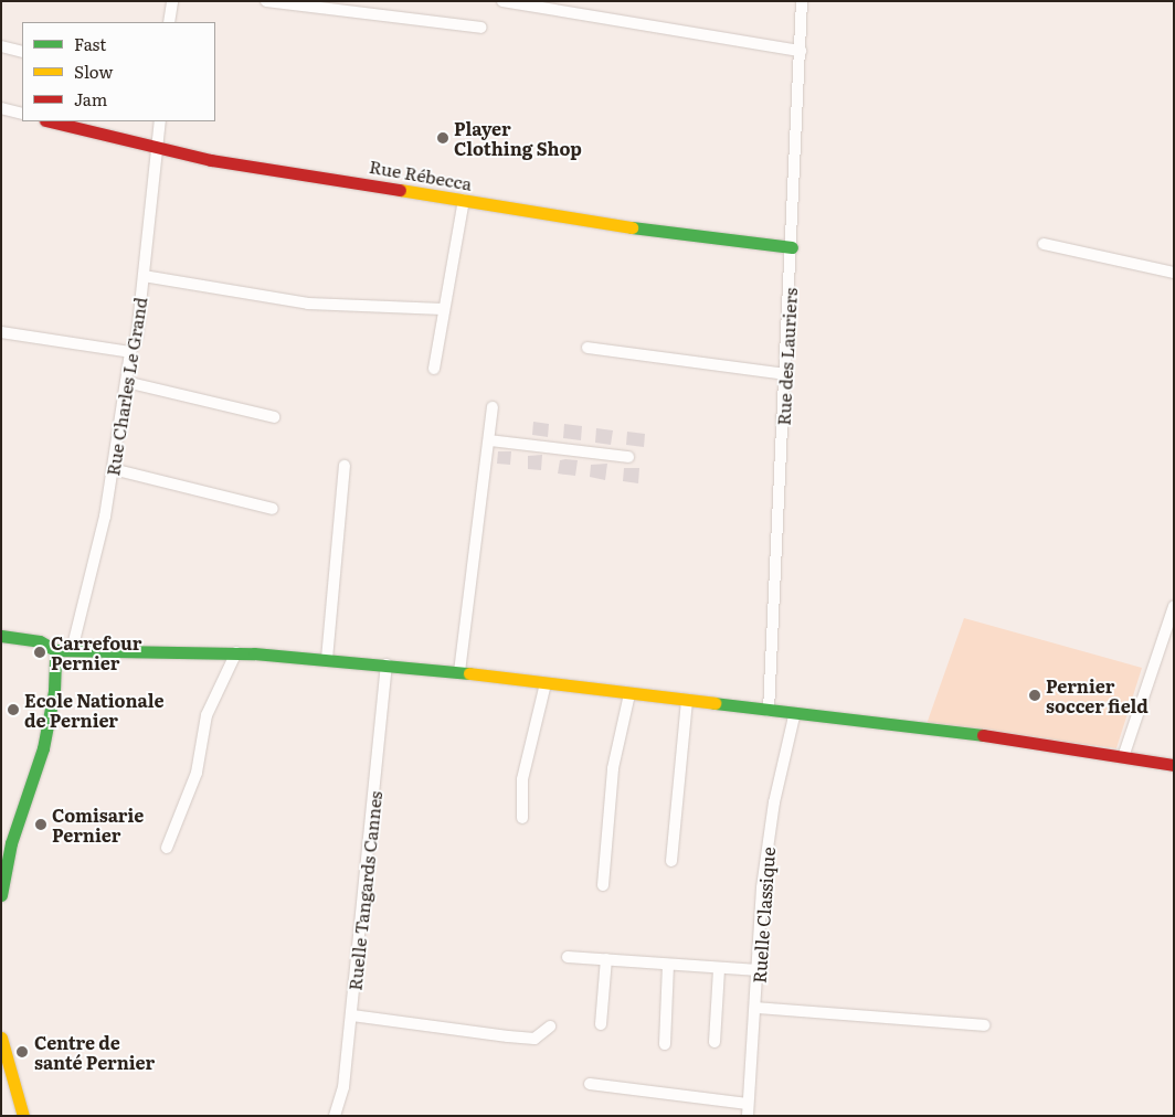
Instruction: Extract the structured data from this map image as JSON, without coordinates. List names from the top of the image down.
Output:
{
  "streets": {
    "street": [
      "Rue Rébecca",
      "Rue des Lauriers",
      "Rue Charles Le Grand",
      "Ruelle Tangards Cannes",
      "Ruelle Classique"
    ]
  },
  "crossings": [
    ["Rue Rébecca", "Rue des Lauriers"],
    ["Rue Rébecca", "Rue Charles Le Grand"]
  ],
  "places": [
    "Player Clothing Shop",
    "Carrefour Pernier",
    "Pernier soccer field",
    "Ecole Nationale de Pernier",
    "Comisarie Pernier",
    "Centre de santé Pernier"
  ],
  "legend": ["Fast", "Slow", "Jam"]
}
